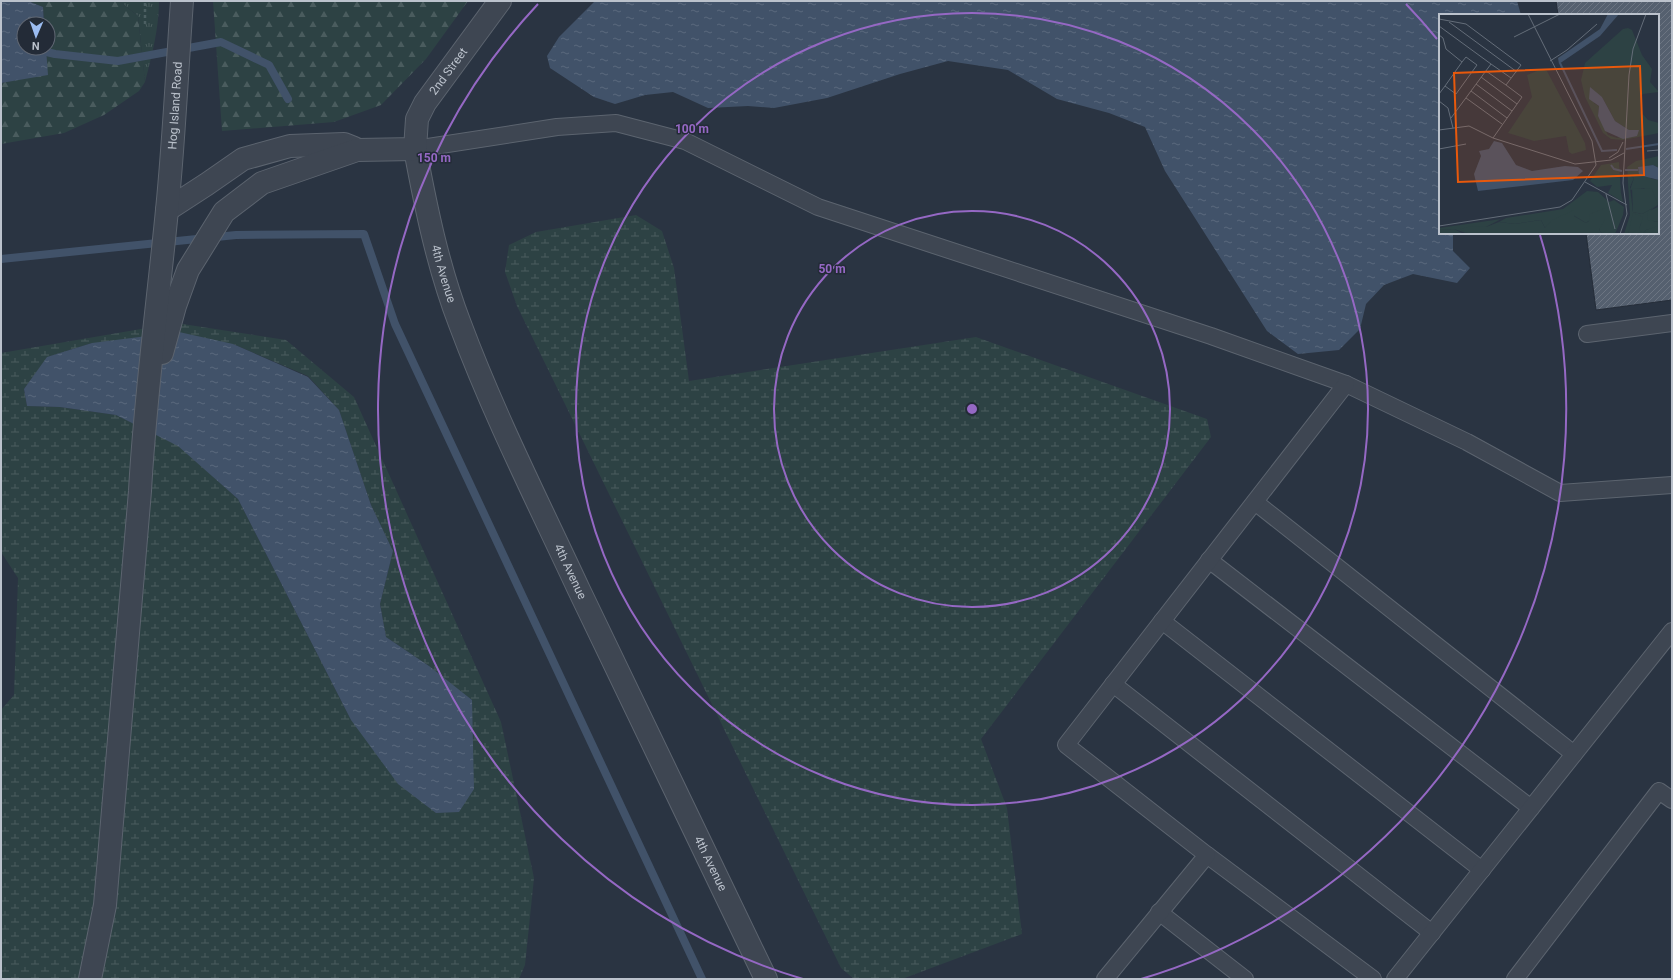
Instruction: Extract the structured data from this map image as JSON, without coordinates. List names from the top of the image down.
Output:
{
  "streets": {
    "street": ["2nd Street", "Hog Island Road", "4th Avenue"]
  },
  "crossings": [
    ["2nd Street", "4th Avenue"]
  ],
  "north": "bottom",
  "rings": ["100 m", "150 m", "50 m"]
}
